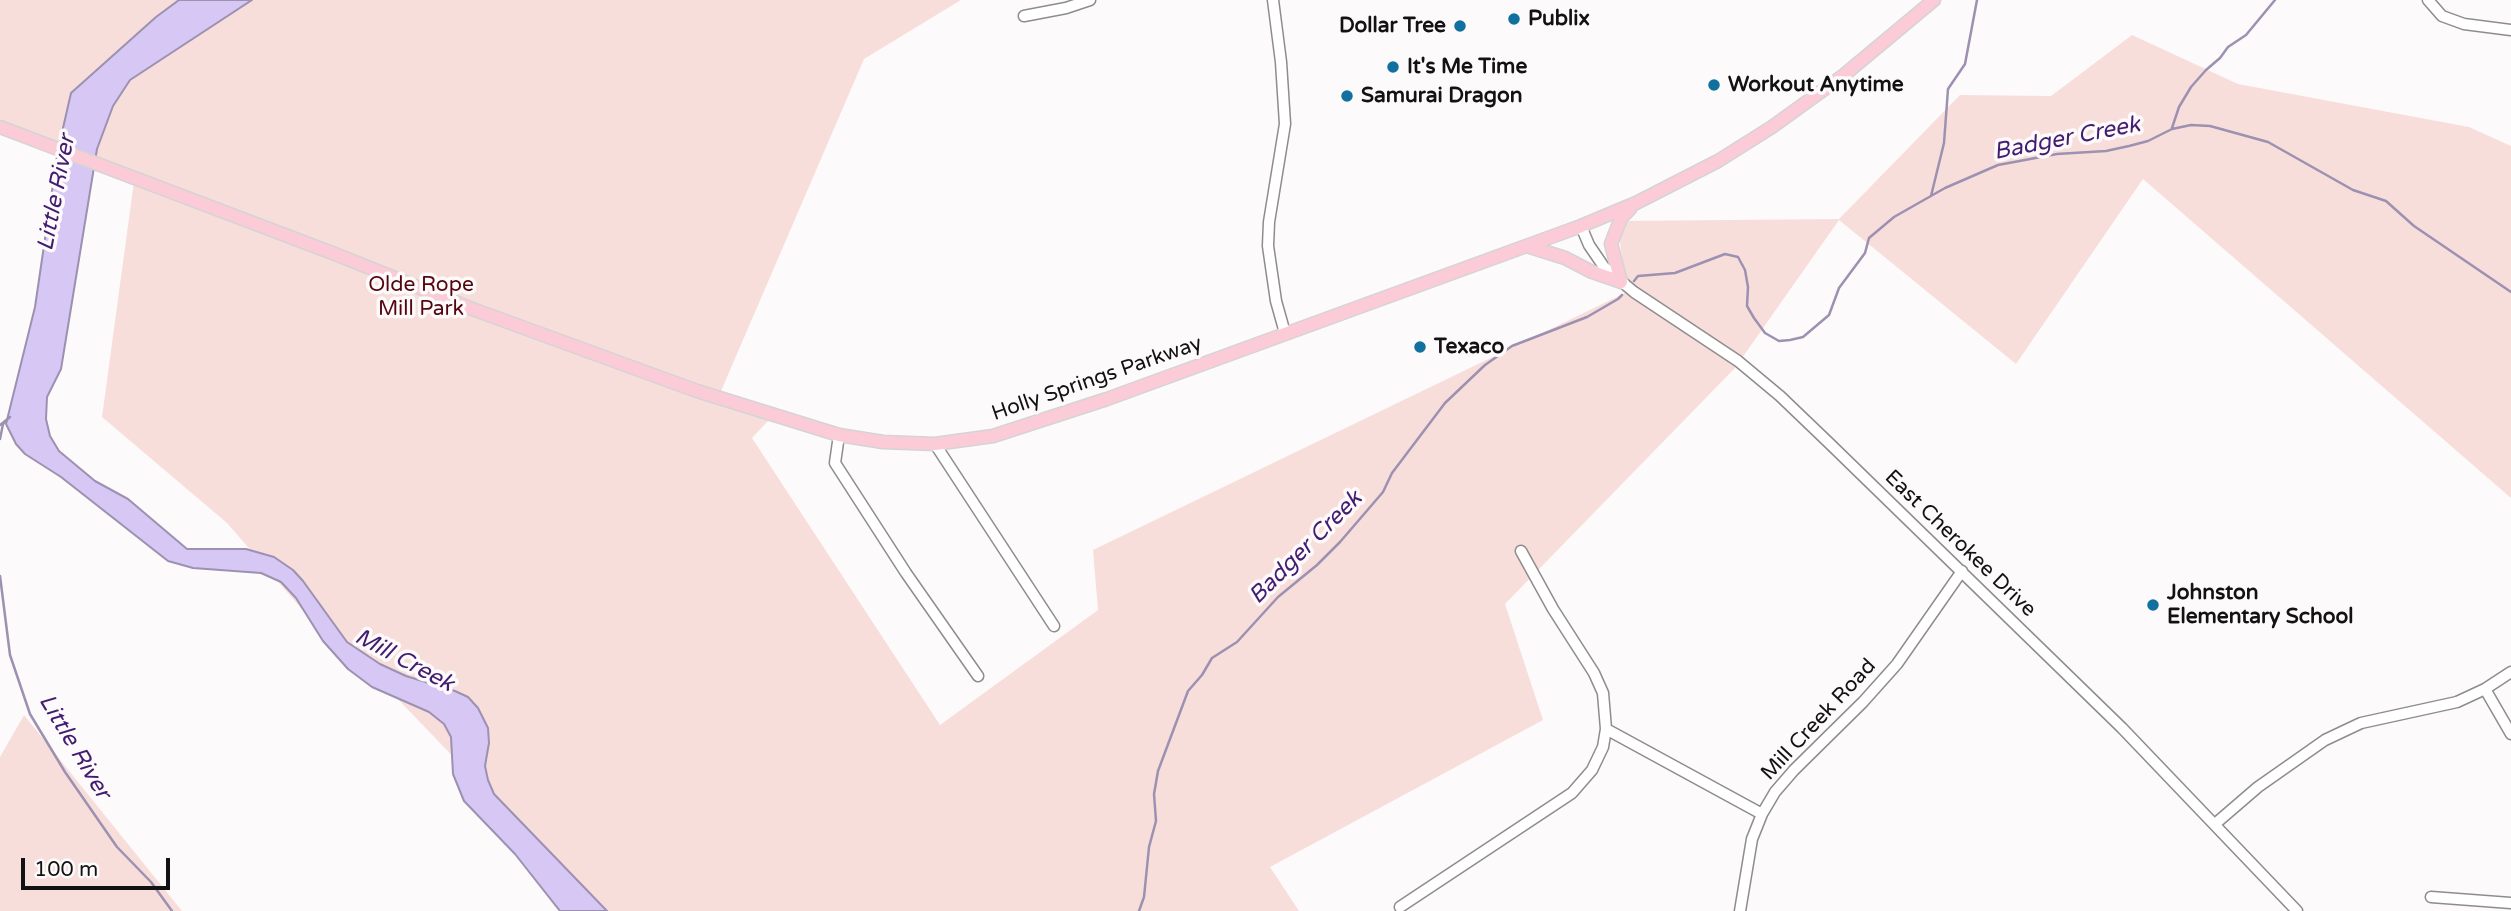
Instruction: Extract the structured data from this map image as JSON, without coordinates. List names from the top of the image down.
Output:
{
  "streets": {
    "main road": ["Holly Springs Parkway"],
    "street": ["East Cherokee Drive", "Mill Creek Road"]
  },
  "crossings": [
    ["Holly Springs Parkway", "East Cherokee Drive"],
    ["East Cherokee Drive", "Mill Creek Road"]
  ],
  "water": ["Badger Creek", "Little River", "Mill Creek"],
  "parks": ["Olde Rope Mill Park"],
  "places": [
    "Publix",
    "Dollar Tree",
    "It's Me Time",
    "Workout Anytime",
    "Samurai Dragon",
    "Texaco",
    "Johnston Elementary School"
  ],
  "scale_bar": "100 m"
}
